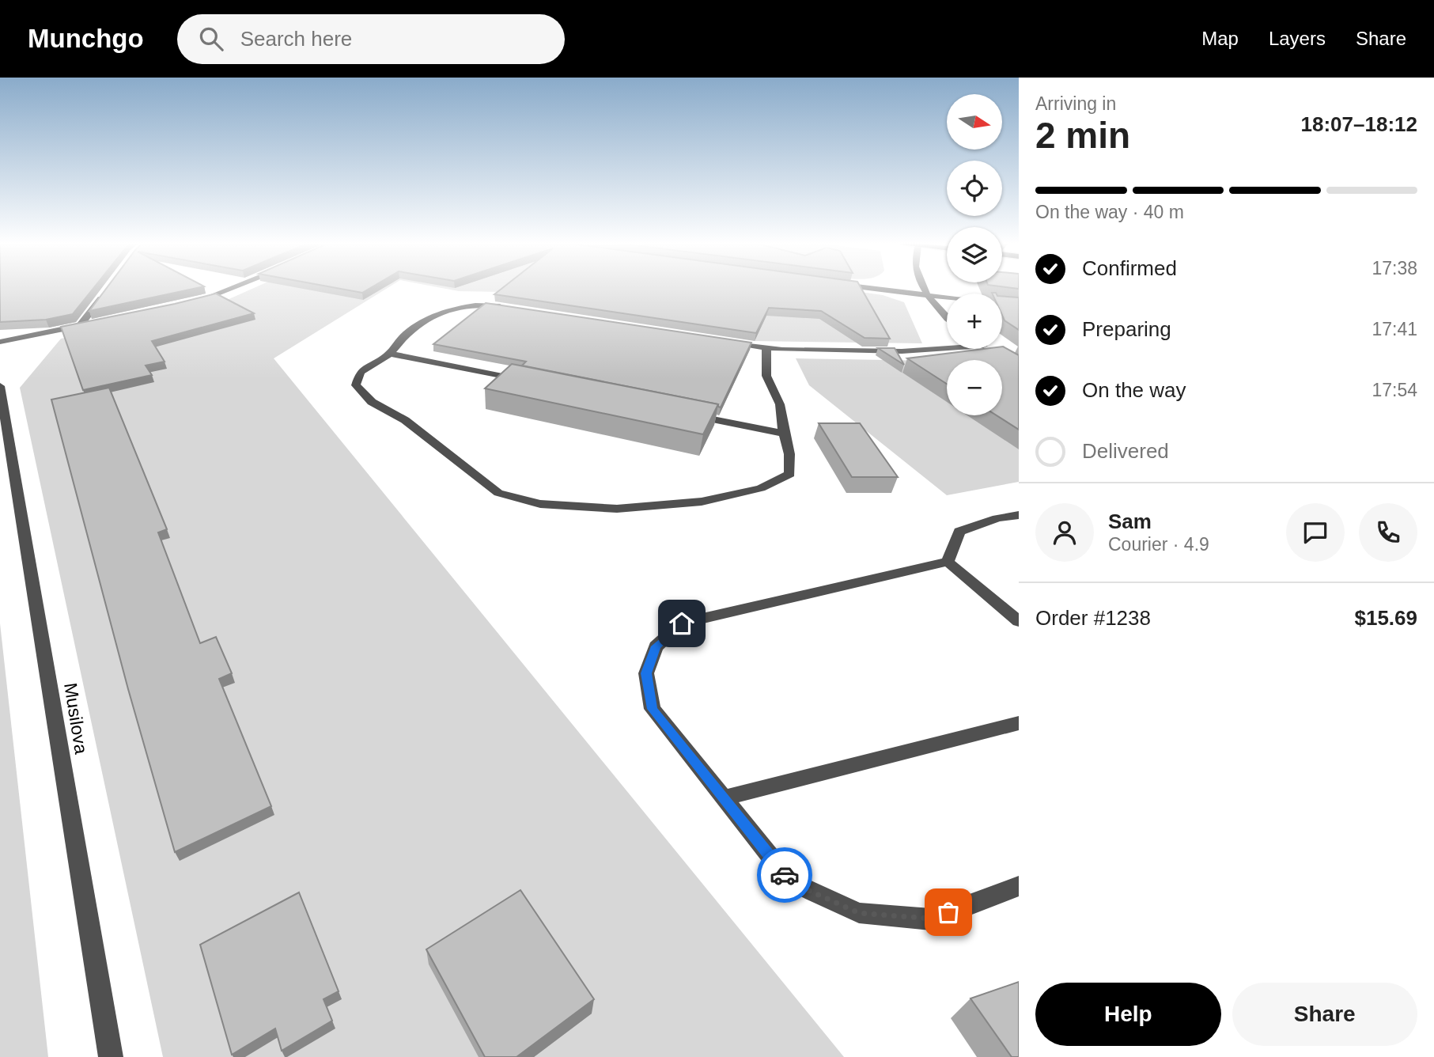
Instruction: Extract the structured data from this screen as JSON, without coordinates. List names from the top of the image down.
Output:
{
  "streets": {
    "street": ["Musilova"]
  },
  "north": "right",
  "page": {
    "header": "Munchgo",
    "search": "Search here",
    "nav": ["Map", "Layers", "Share"],
    "heading": ["2 min", "Arriving in", "18:07–18:12"],
    "panel": [
      "Sam",
      "Courier · 4.9",
      "Order #1238",
      "$15.69"
    ],
    "map_buttons": ["+", "−"],
    "bar": "On the way · 40 m",
    "list": [
      ["Confirmed", "17:38"],
      ["Preparing", "17:41"],
      ["On the way", "17:54"],
      "Delivered"
    ],
    "buttons": ["Help", "Share"]
  }
}
